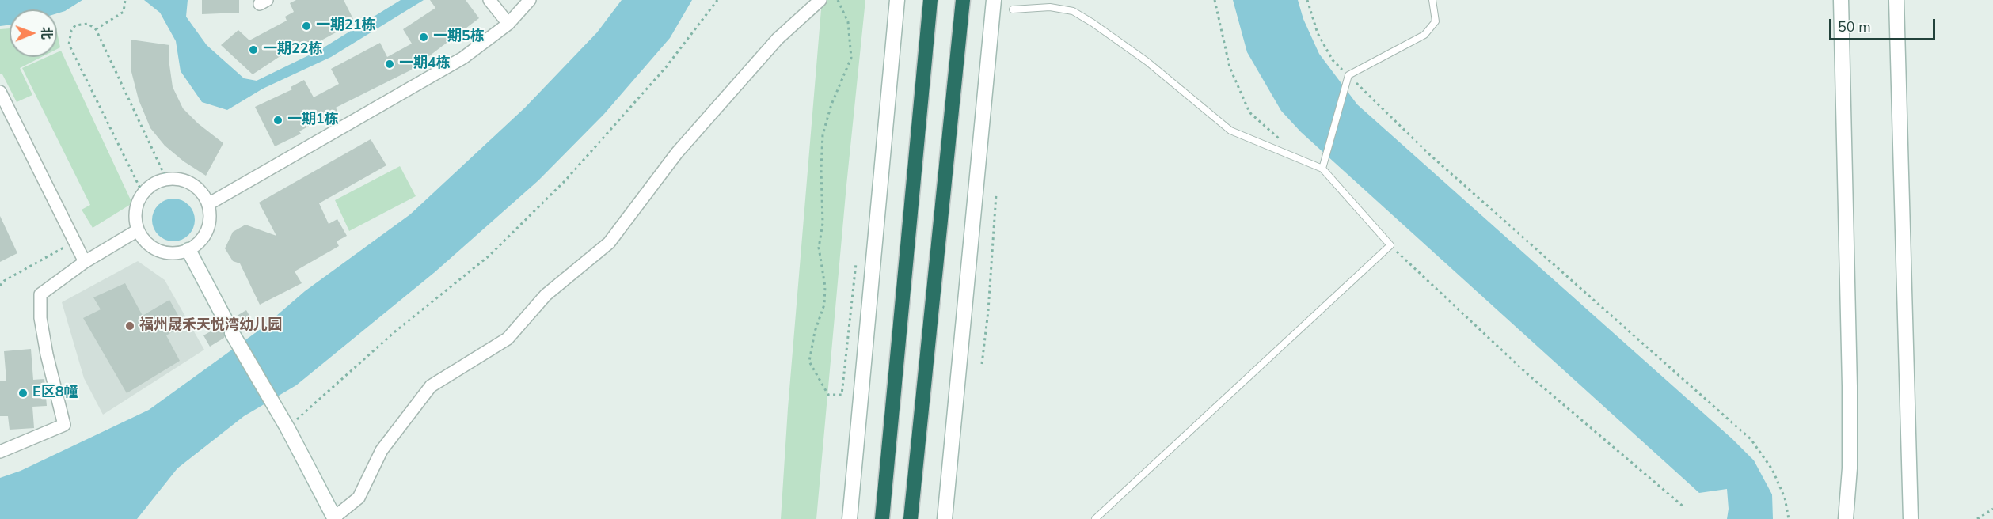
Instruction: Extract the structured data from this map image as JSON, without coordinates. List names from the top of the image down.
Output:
{
  "places": [
    "一期21栋",
    "一期5栋",
    "一期22栋",
    "一期4栋",
    "一期1栋",
    "福州晟禾天悦湾幼儿园",
    "E区8幢"
  ],
  "scale_bar": "50 m",
  "north": "right"
}
